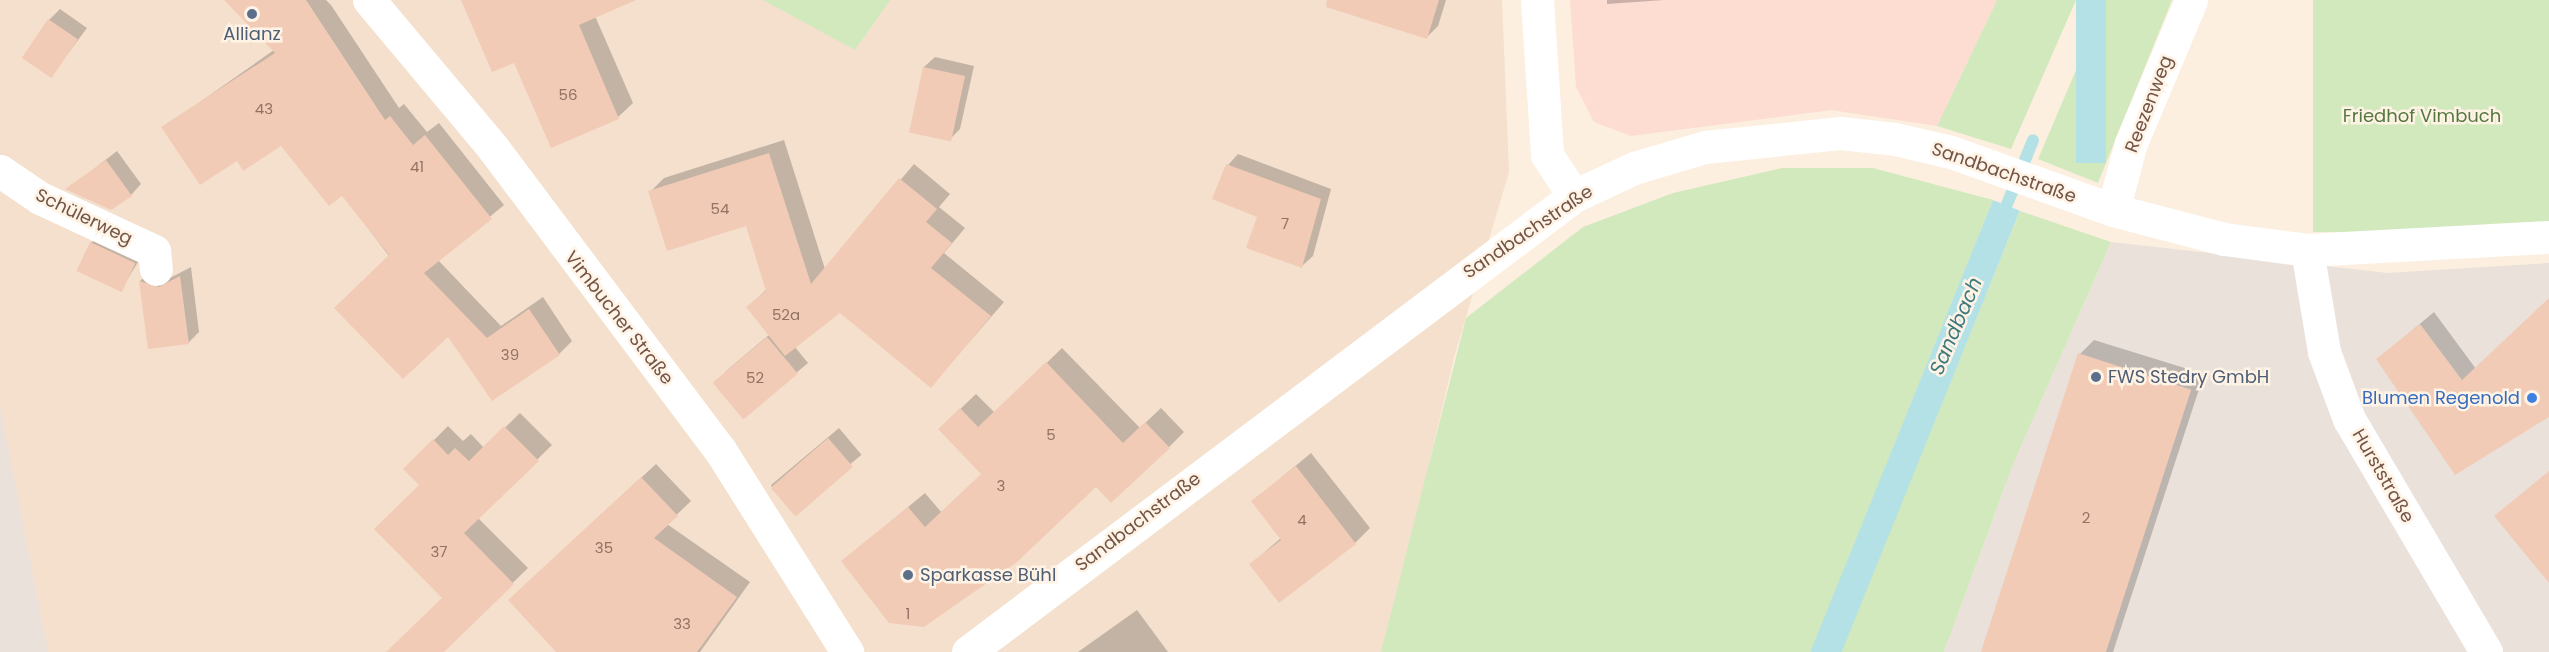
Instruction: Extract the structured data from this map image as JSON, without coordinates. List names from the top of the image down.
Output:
{
  "streets": {
    "street": [
      "Reezenweg",
      "Sandbachstraße",
      "Schülerweg",
      "Vimbucher Straße",
      "Hurststraße"
    ]
  },
  "crossings": [
    ["Reezenweg", "Sandbachstraße"],
    ["Sandbachstraße", "Hurststraße"]
  ],
  "water": ["Sandbach"],
  "parks": ["Friedhof Vimbuch"],
  "places": [
    "Allianz",
    "FWS Stedry GmbH",
    "Blumen Regenold",
    "Sparkasse Bühl"
  ],
  "house_numbers": [
    "56",
    "43",
    "41",
    "54",
    "7",
    "52a",
    "39",
    "52",
    "5",
    "3",
    "2",
    "4",
    "35",
    "37",
    "1",
    "33"
  ]
}
